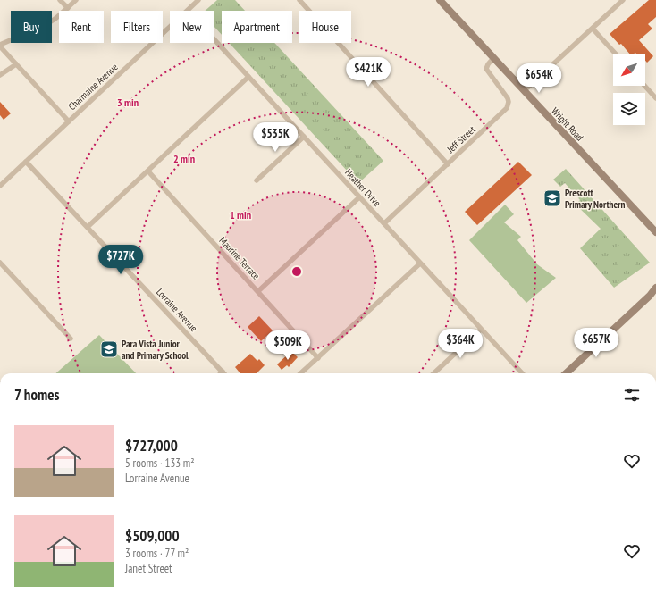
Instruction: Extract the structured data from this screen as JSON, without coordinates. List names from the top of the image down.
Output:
{
  "streets": {
    "main road": ["Wright Road"],
    "street": [
      "Charmaine Avenue",
      "Jeff Street",
      "Heather Drive",
      "Maurine Terrace",
      "Lorraine Avenue"
    ]
  },
  "crossings": [
    ["Charmaine Avenue", "Lorraine Avenue"],
    ["Wright Road", "Jeff Street"],
    ["Jeff Street", "Heather Drive"]
  ],
  "places": {
    "school or university": ["Prescott Primary Northern", "Para Vista Junior and Primary School"]
  },
  "north": "bottom left",
  "page": {
    "chip": [
      "Buy",
      "Rent",
      "Filters",
      "New",
      "Apartment",
      "House"
    ],
    "price": [
      "$421K",
      "$654K",
      "$535K",
      "$727K",
      "$657K",
      "$364K",
      "$509K"
    ],
    "heading": "7 homes",
    "list": [
      {
        "name": "$727,000",
        "note": "5 rooms · 133 m² · Lorraine Avenue"
      },
      {
        "name": "$509,000",
        "note": "3 rooms · 77 m² · Janet Street"
      }
    ]
  },
  "rings": ["3 min", "2 min", "1 min"]
}
